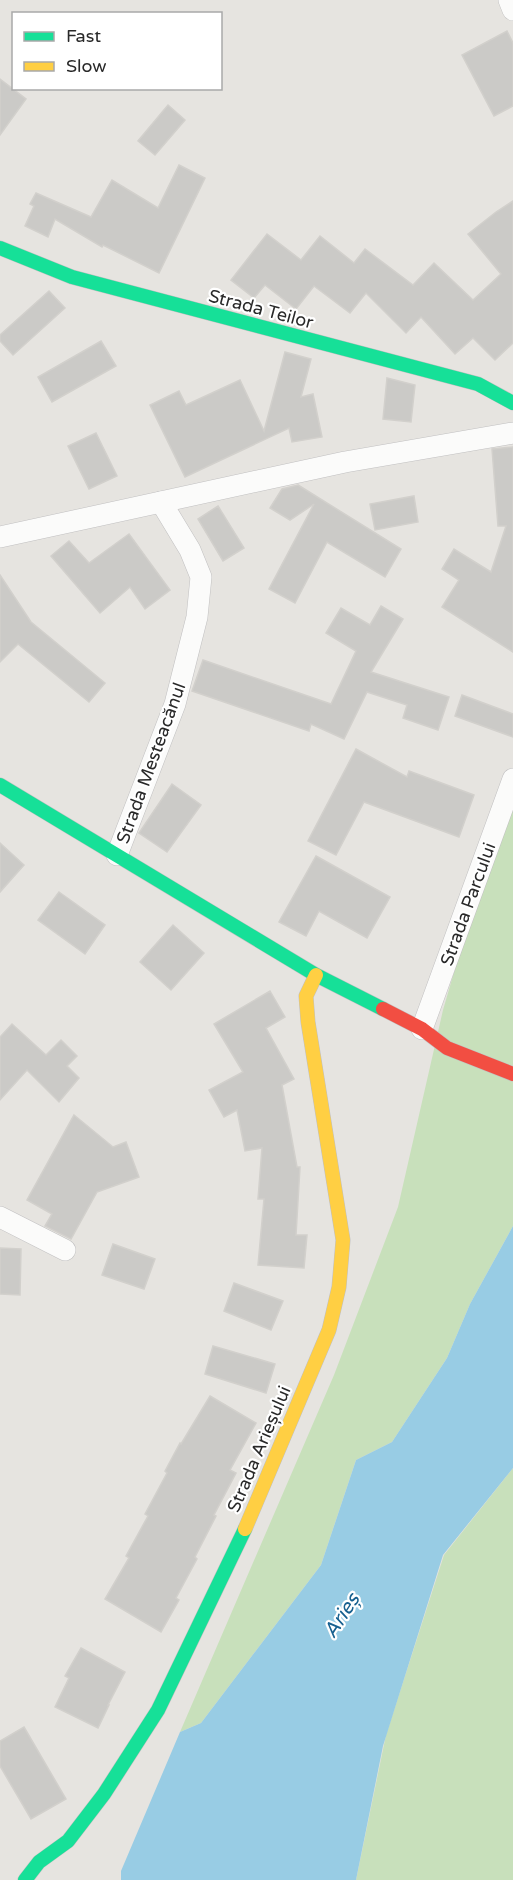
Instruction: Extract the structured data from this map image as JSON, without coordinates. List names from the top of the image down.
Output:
{
  "streets": {
    "street": [
      "Strada Teilor",
      "Strada Mesteacănul",
      "Strada Parcului",
      "Strada Arieșului"
    ]
  },
  "water": ["Arieș"],
  "legend": ["Fast", "Slow"]
}
